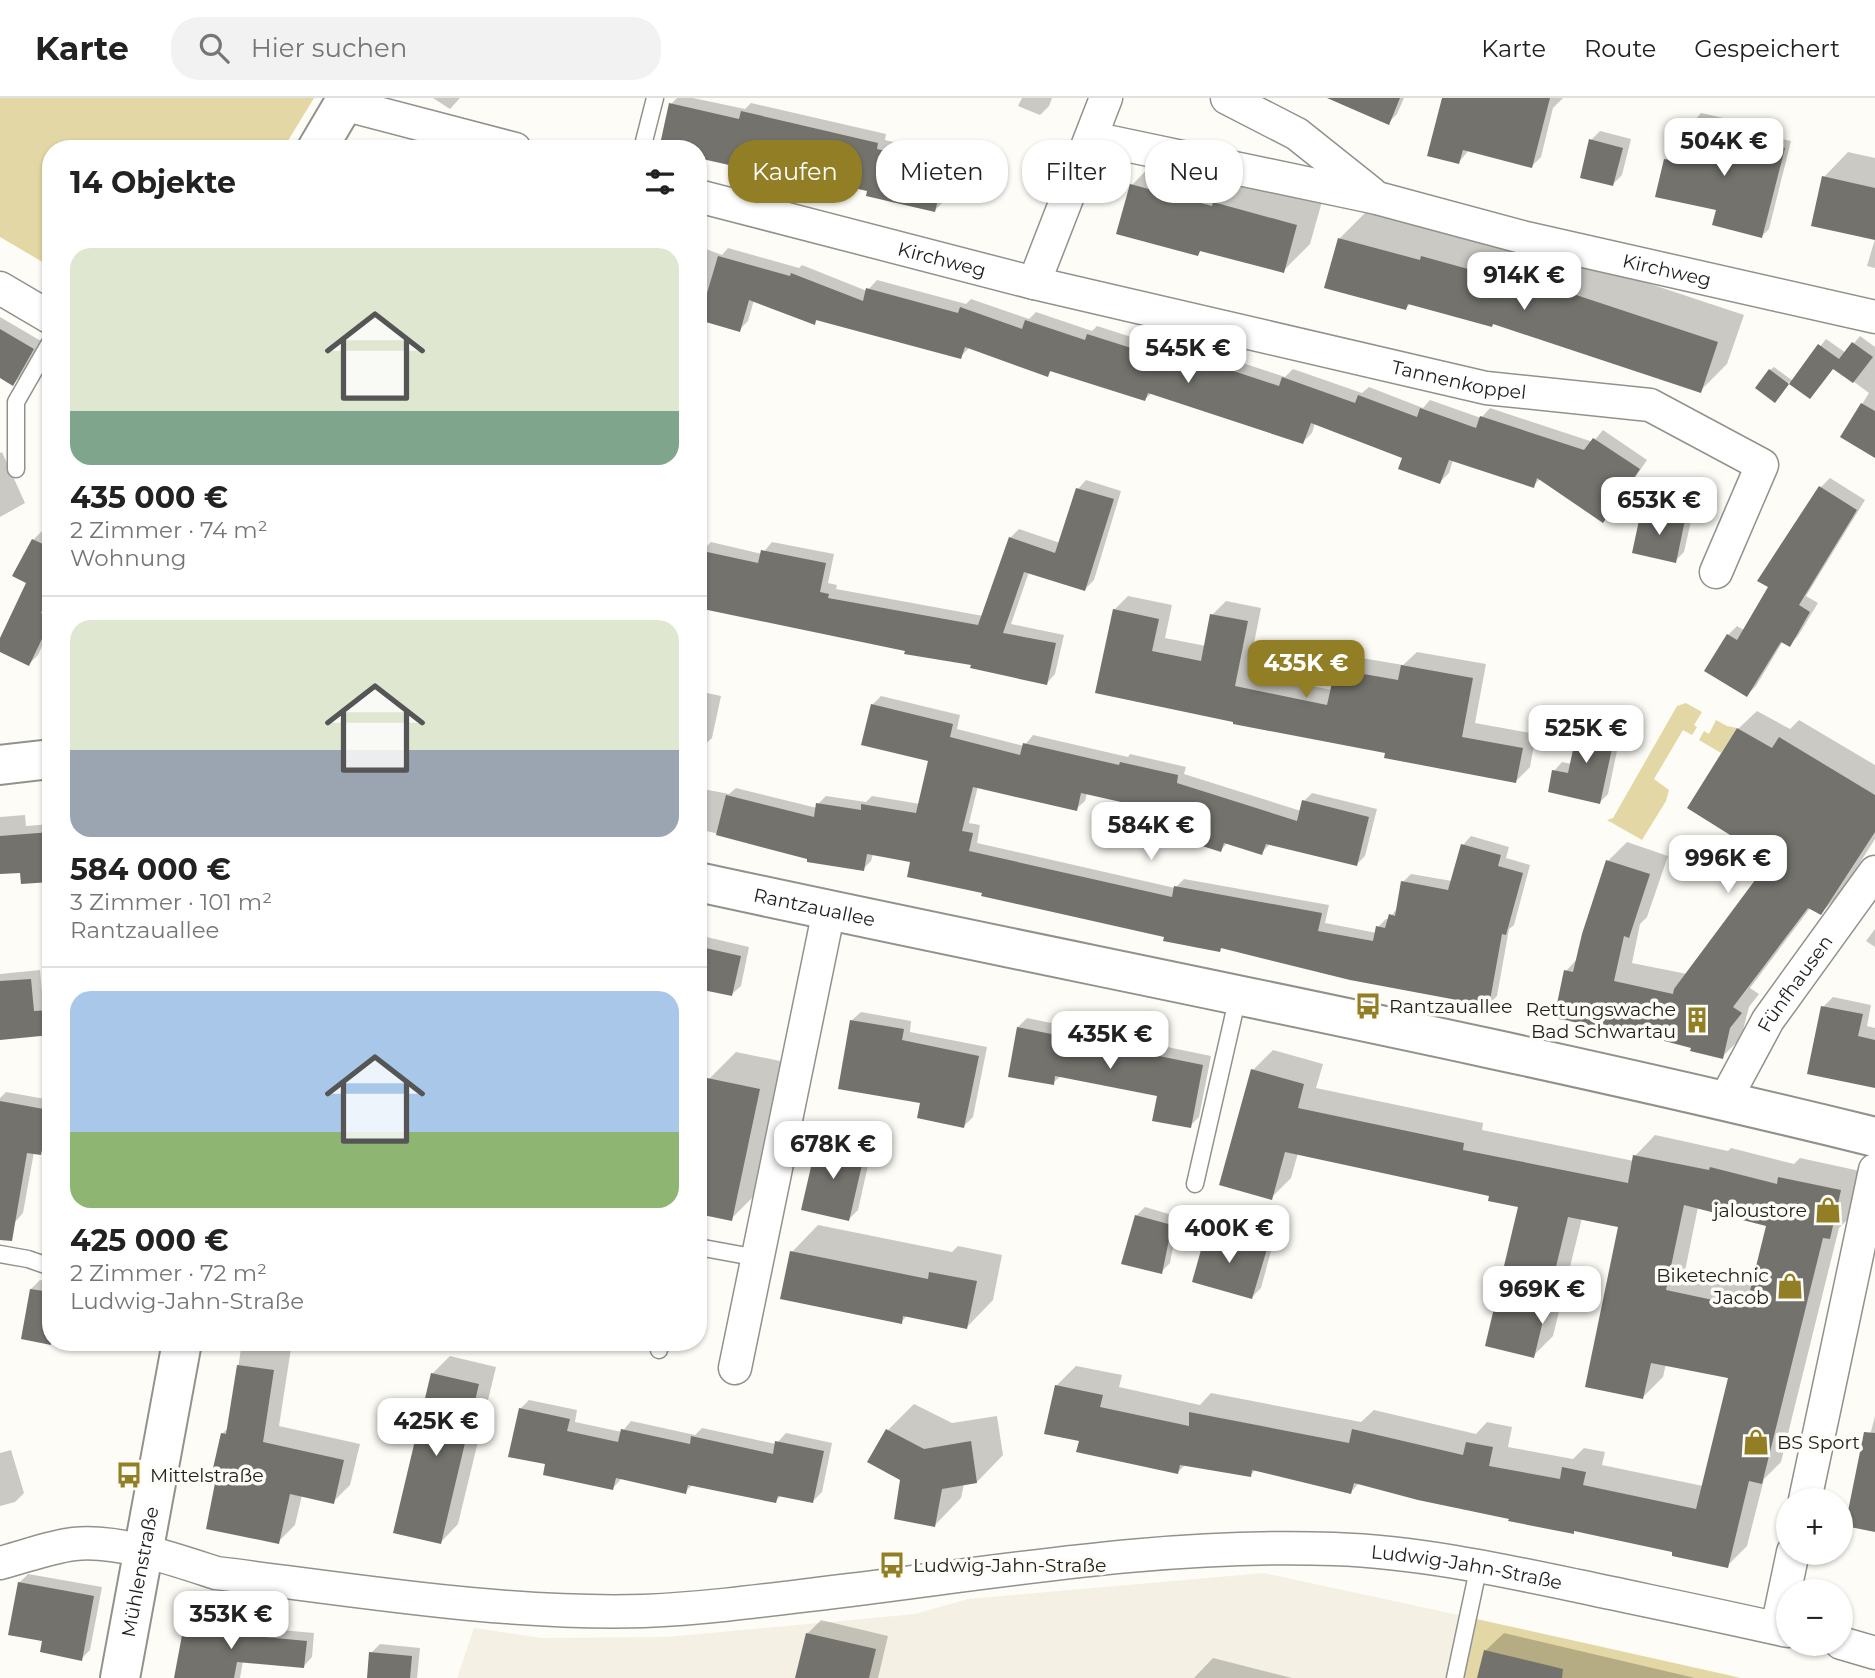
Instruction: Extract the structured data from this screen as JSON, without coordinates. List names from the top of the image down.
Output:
{
  "streets": {
    "main road": ["Rantzauallee", "Mühlenstraße"],
    "street": [
      "Kirchweg",
      "Tannenkoppel",
      "Fünfhausen",
      "Ludwig-Jahn-Straße"
    ]
  },
  "crossings": [
    ["Kirchweg", "Tannenkoppel"],
    ["Rantzauallee", "Fünfhausen"],
    ["Ludwig-Jahn-Straße", "Mühlenstraße"]
  ],
  "places": {
    "bus stop": ["Rantzauallee", "Mittelstraße", "Ludwig-Jahn-Straße"],
    "building": ["Rettungswache Bad Schwartau"],
    "shop": ["jaloustore", "Biketechnic Jacob", "BS Sport"]
  },
  "page": {
    "header": "Karte",
    "search": "Hier suchen",
    "nav": ["Karte", "Route", "Gespeichert"],
    "price": [
      "504K €",
      "914K €",
      "545K €",
      "653K €",
      "435K €",
      "525K €",
      "584K €",
      "996K €",
      "435K €",
      "678K €",
      "400K €",
      "969K €",
      "425K €",
      "353K €"
    ],
    "chip": [
      "Kaufen",
      "Mieten",
      "Filter",
      "Neu"
    ],
    "heading": "14 Objekte",
    "list": [
      {
        "name": "435 000 €",
        "note": "2 Zimmer · 74 m² · Wohnung"
      },
      {
        "name": "584 000 €",
        "note": "3 Zimmer · 101 m² · Rantzauallee"
      },
      {
        "name": "425 000 €",
        "note": "2 Zimmer · 72 m² · Ludwig-Jahn-Straße"
      }
    ],
    "map_buttons": ["+", "−"]
  }
}
